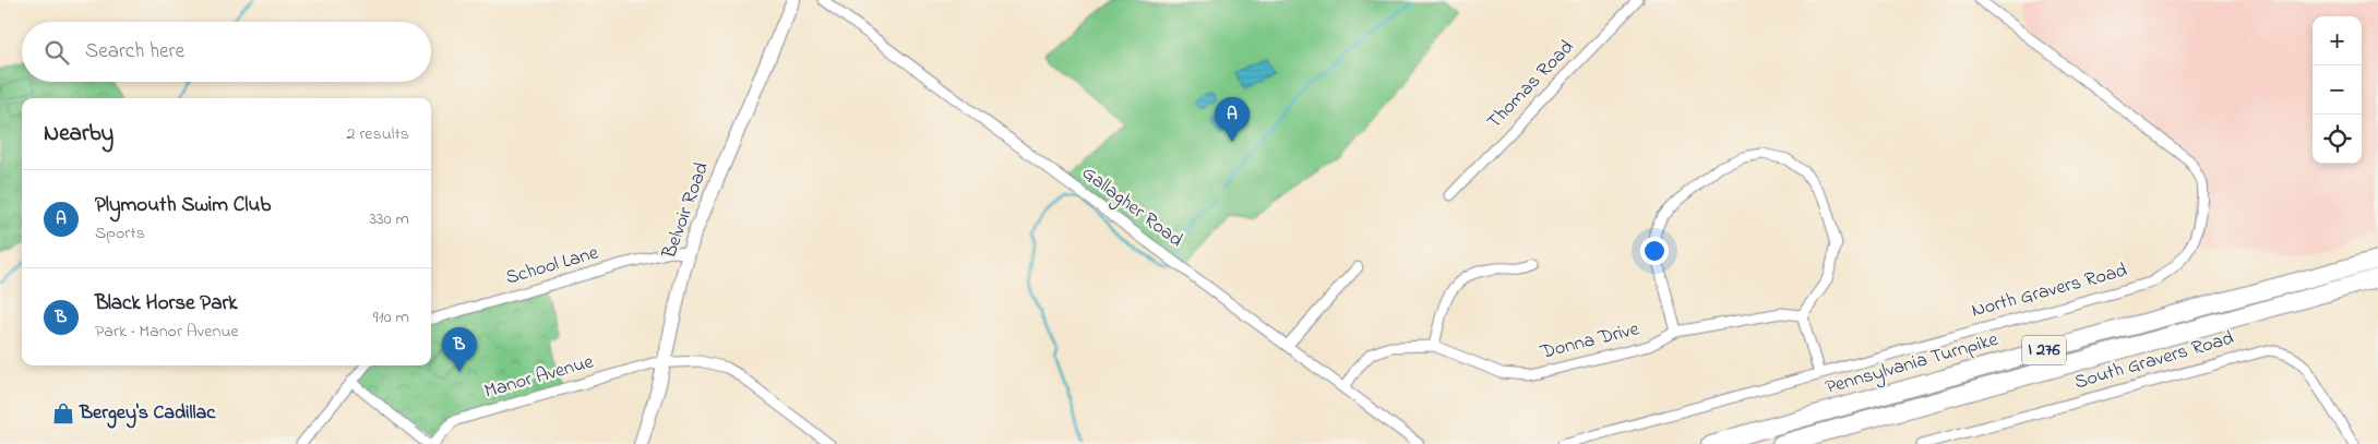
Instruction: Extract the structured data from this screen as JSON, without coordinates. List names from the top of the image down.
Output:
{
  "streets": {
    "highway": ["I 276", "Pennsylvania Turnpike"],
    "street": [
      "Thomas Road",
      "Gallagher Road",
      "Belvoir Road",
      "School Lane",
      "North Gravers Road",
      "Donna Drive",
      "South Gravers Road",
      "Manor Avenue"
    ]
  },
  "crossings": [
    ["Gallagher Road", "Donna Drive"],
    ["Belvoir Road", "School Lane"],
    ["Belvoir Road", "Manor Avenue"]
  ],
  "places": {
    "shop": ["Bergey's Cadillac"]
  },
  "page": {
    "map_buttons": ["+", "−"],
    "search": "Search here",
    "pins": ["A", "B"],
    "heading": ["Nearby", "2 results"],
    "list": [
      {
        "mark": "A",
        "name": "Plymouth Swim Club",
        "note": "Sports",
        "value": "330 m"
      },
      {
        "mark": "B",
        "name": "Black Horse Park",
        "note": "Park · Manor Avenue",
        "value": "910 m"
      }
    ]
  }
}
